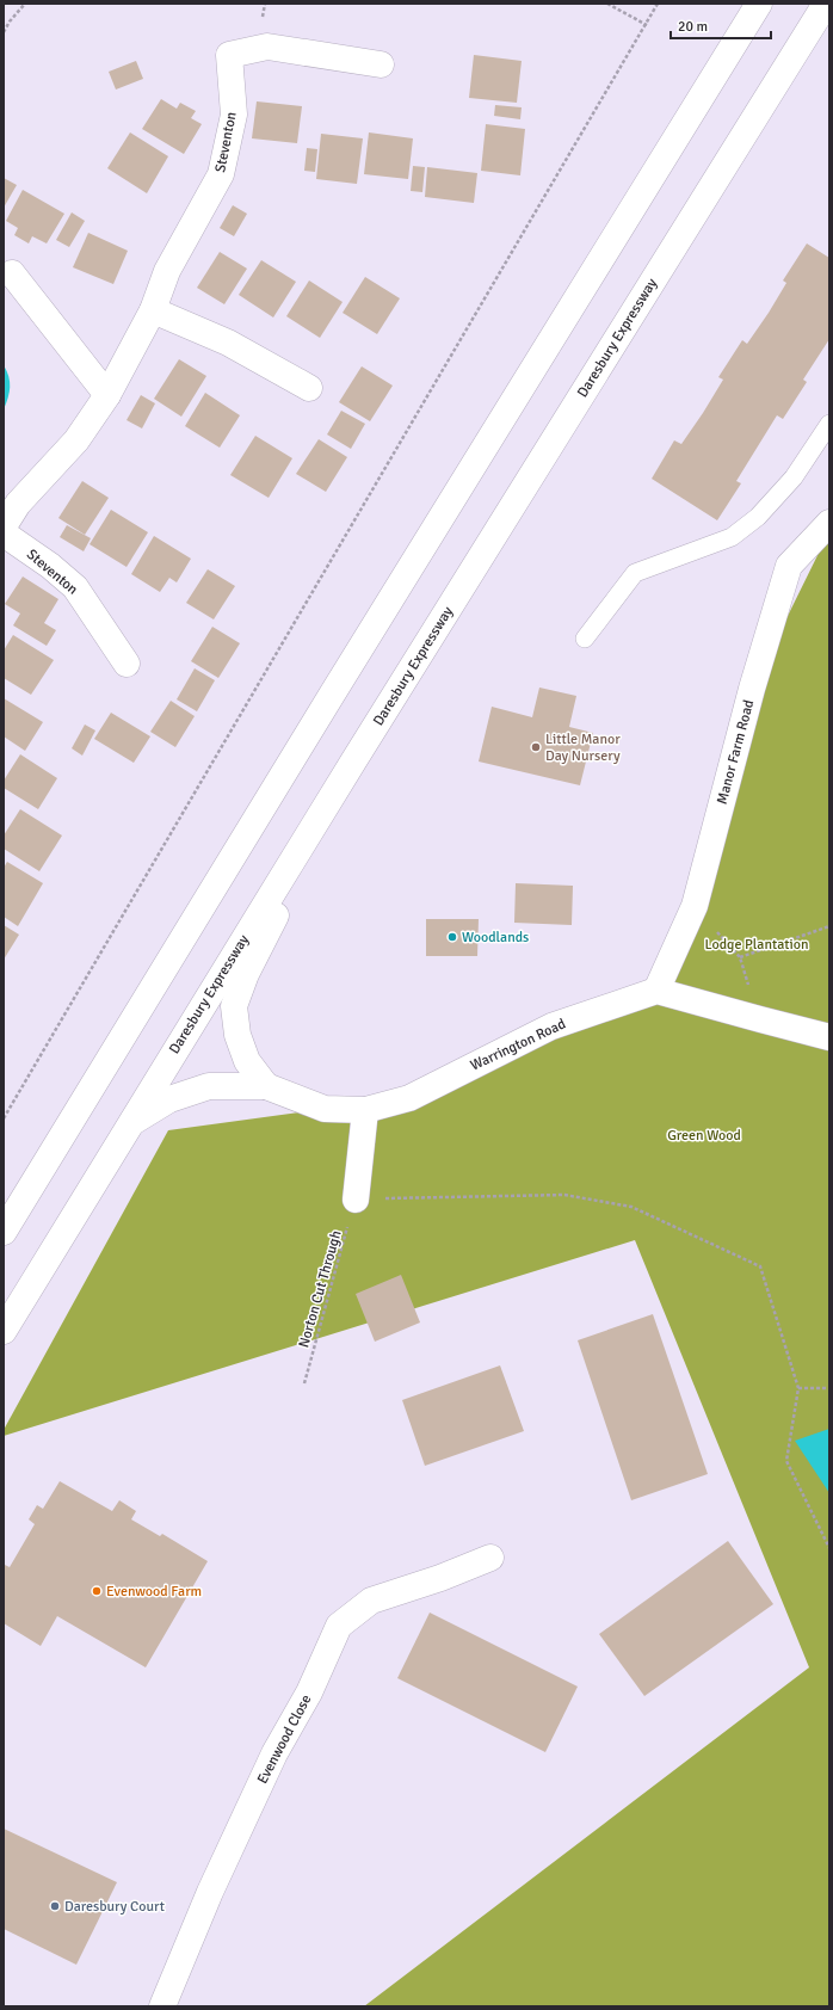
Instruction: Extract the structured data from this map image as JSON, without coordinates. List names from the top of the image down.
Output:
{
  "streets": {
    "main road": [
      "Steventon",
      "Daresbury Expressway",
      "Manor Farm Road",
      "Warrington Road",
      "Evenwood Close"
    ],
    "path": ["Norton Cut Through"]
  },
  "crossings": [
    ["Manor Farm Road", "Warrington Road"]
  ],
  "parks": ["Lodge Plantation", "Green Wood"],
  "places": [
    "Little Manor Day Nursery",
    "Woodlands",
    "Evenwood Farm",
    "Daresbury Court"
  ],
  "scale_bar": "20 m"
}
